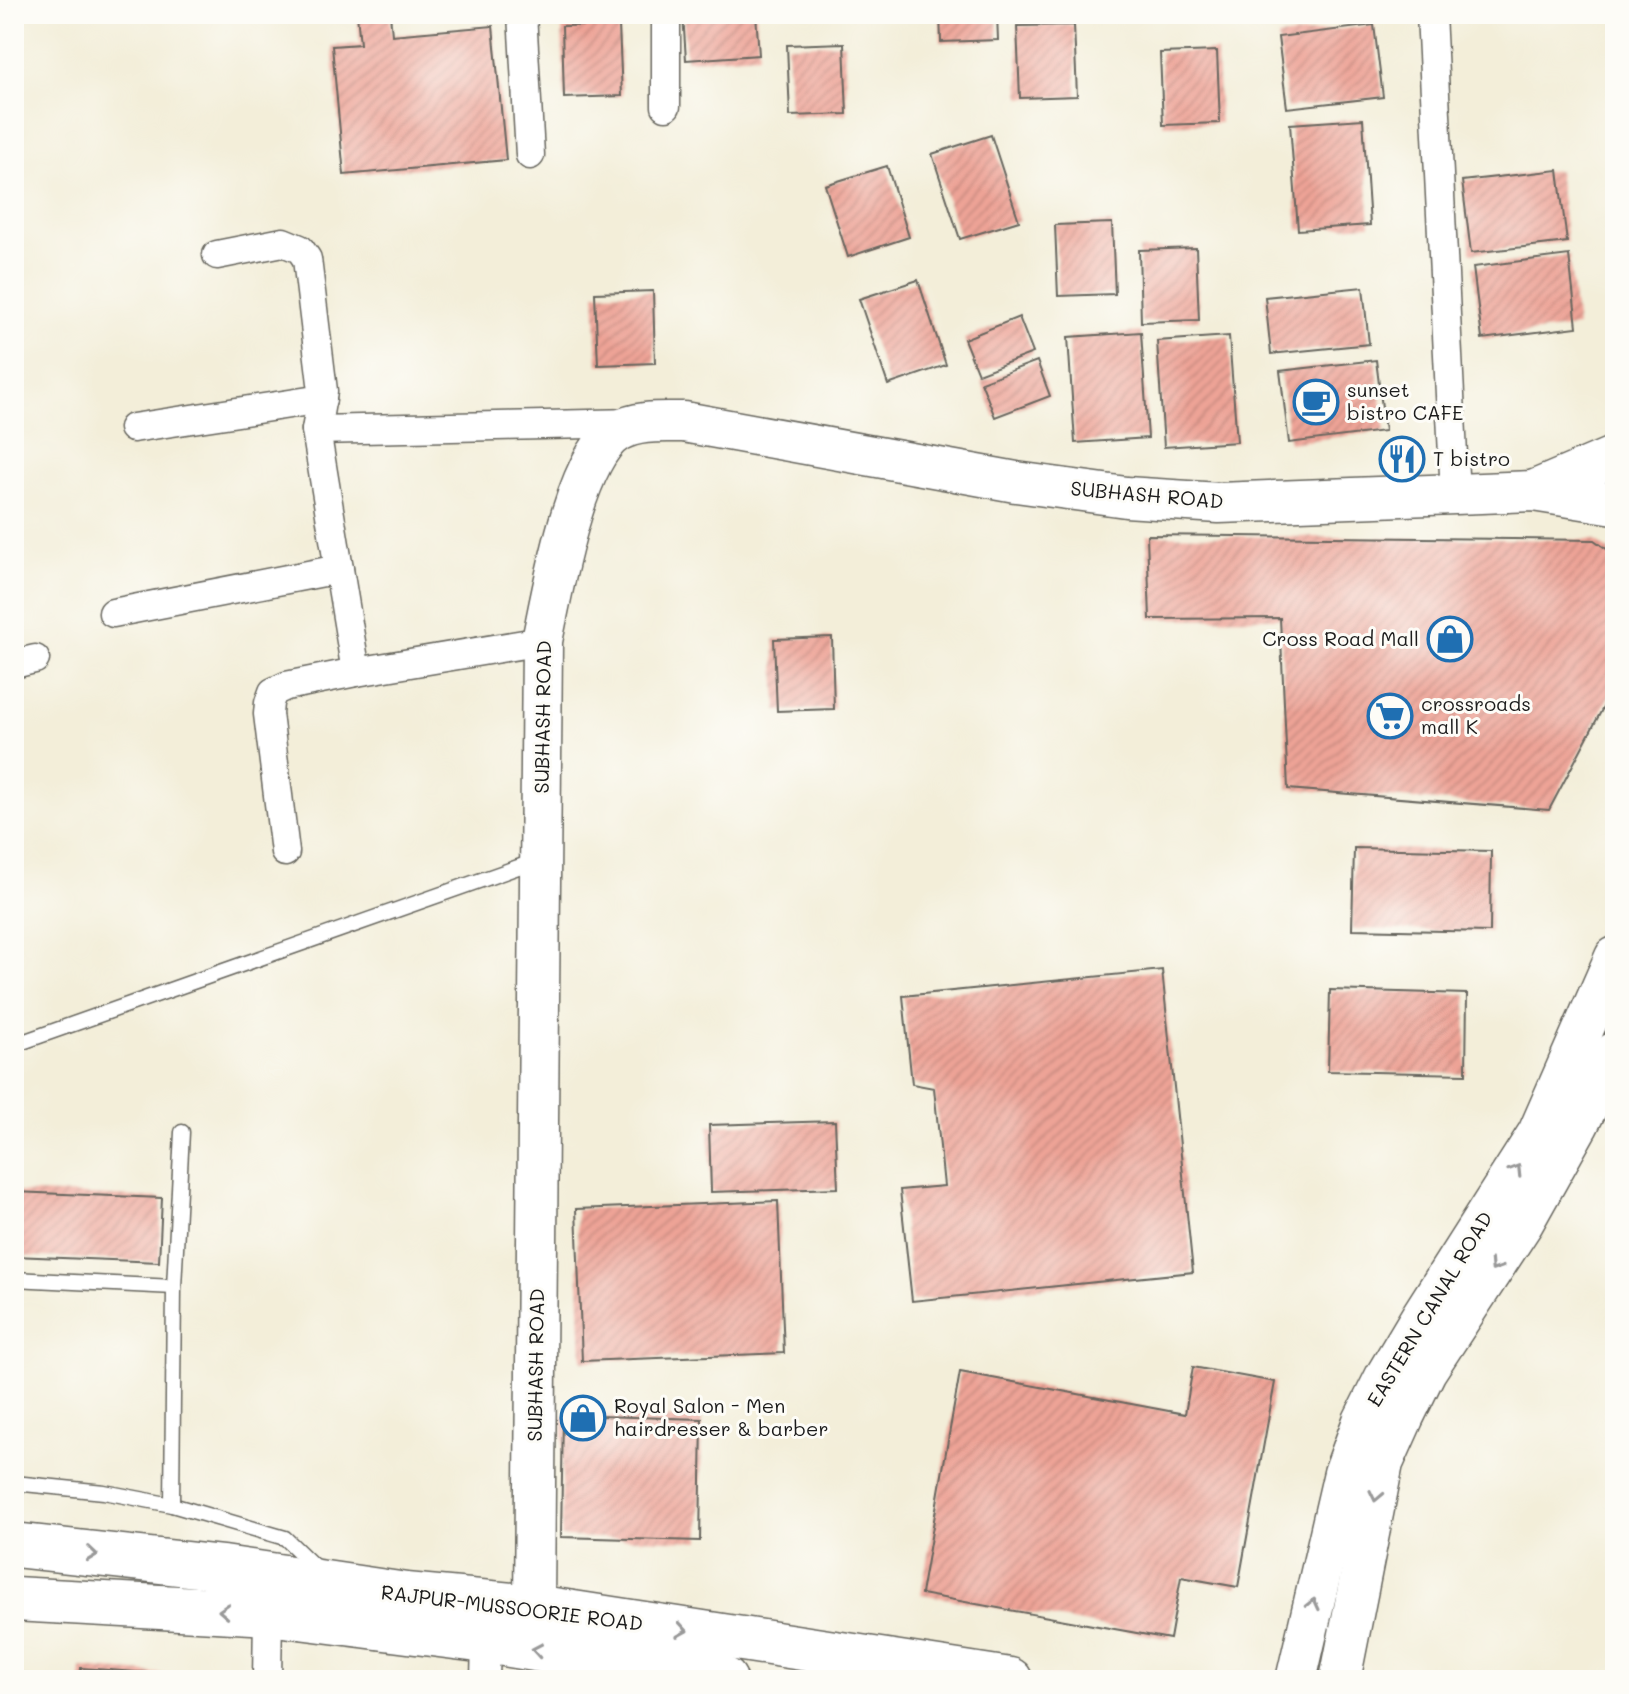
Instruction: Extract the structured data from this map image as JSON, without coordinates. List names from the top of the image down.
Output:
{
  "streets": {
    "main road": ["RAJPUR-MUSSOORIE ROAD"],
    "street": ["SUBHASH ROAD", "EASTERN CANAL ROAD"]
  },
  "crossings": [
    ["SUBHASH ROAD", "RAJPUR-MUSSOORIE ROAD"]
  ],
  "places": {
    "cafe": ["sunset bistro CAFE"],
    "restaurant": ["T bistro"],
    "shop": ["Cross Road Mall", "Royal Salon - Men hairdresser & barber"],
    "supermarket": ["crossroads mall K"]
  }
}
